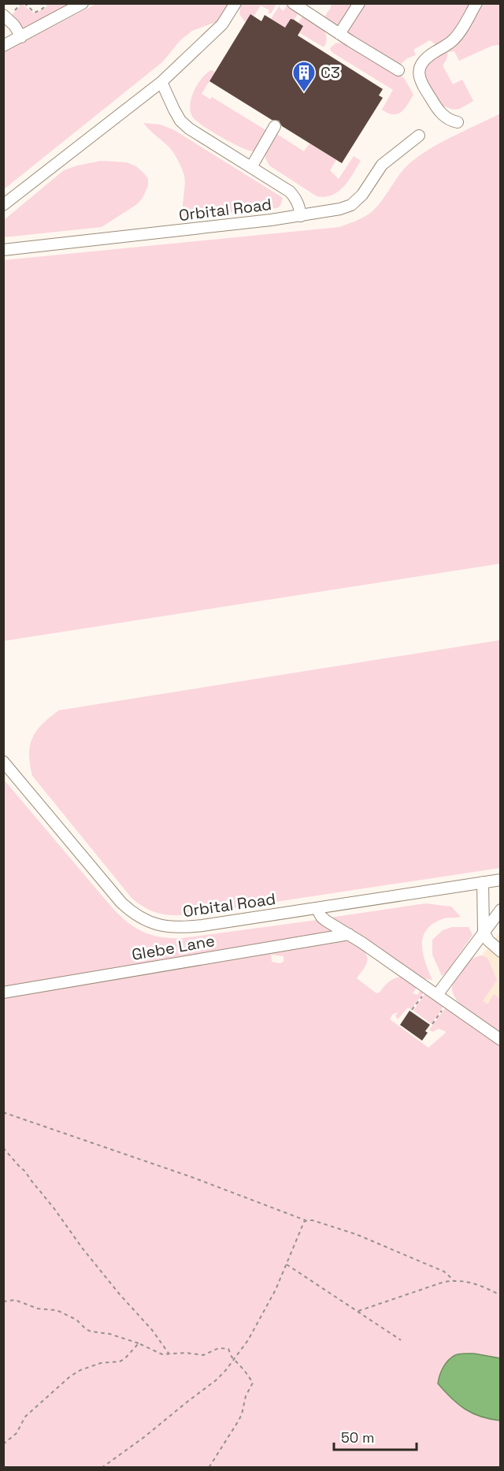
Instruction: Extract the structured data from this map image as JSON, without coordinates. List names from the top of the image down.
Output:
{
  "streets": {
    "street": ["Orbital Road", "Glebe Lane"]
  },
  "places": {
    "building": ["C3"]
  },
  "scale_bar": "50 m"
}
